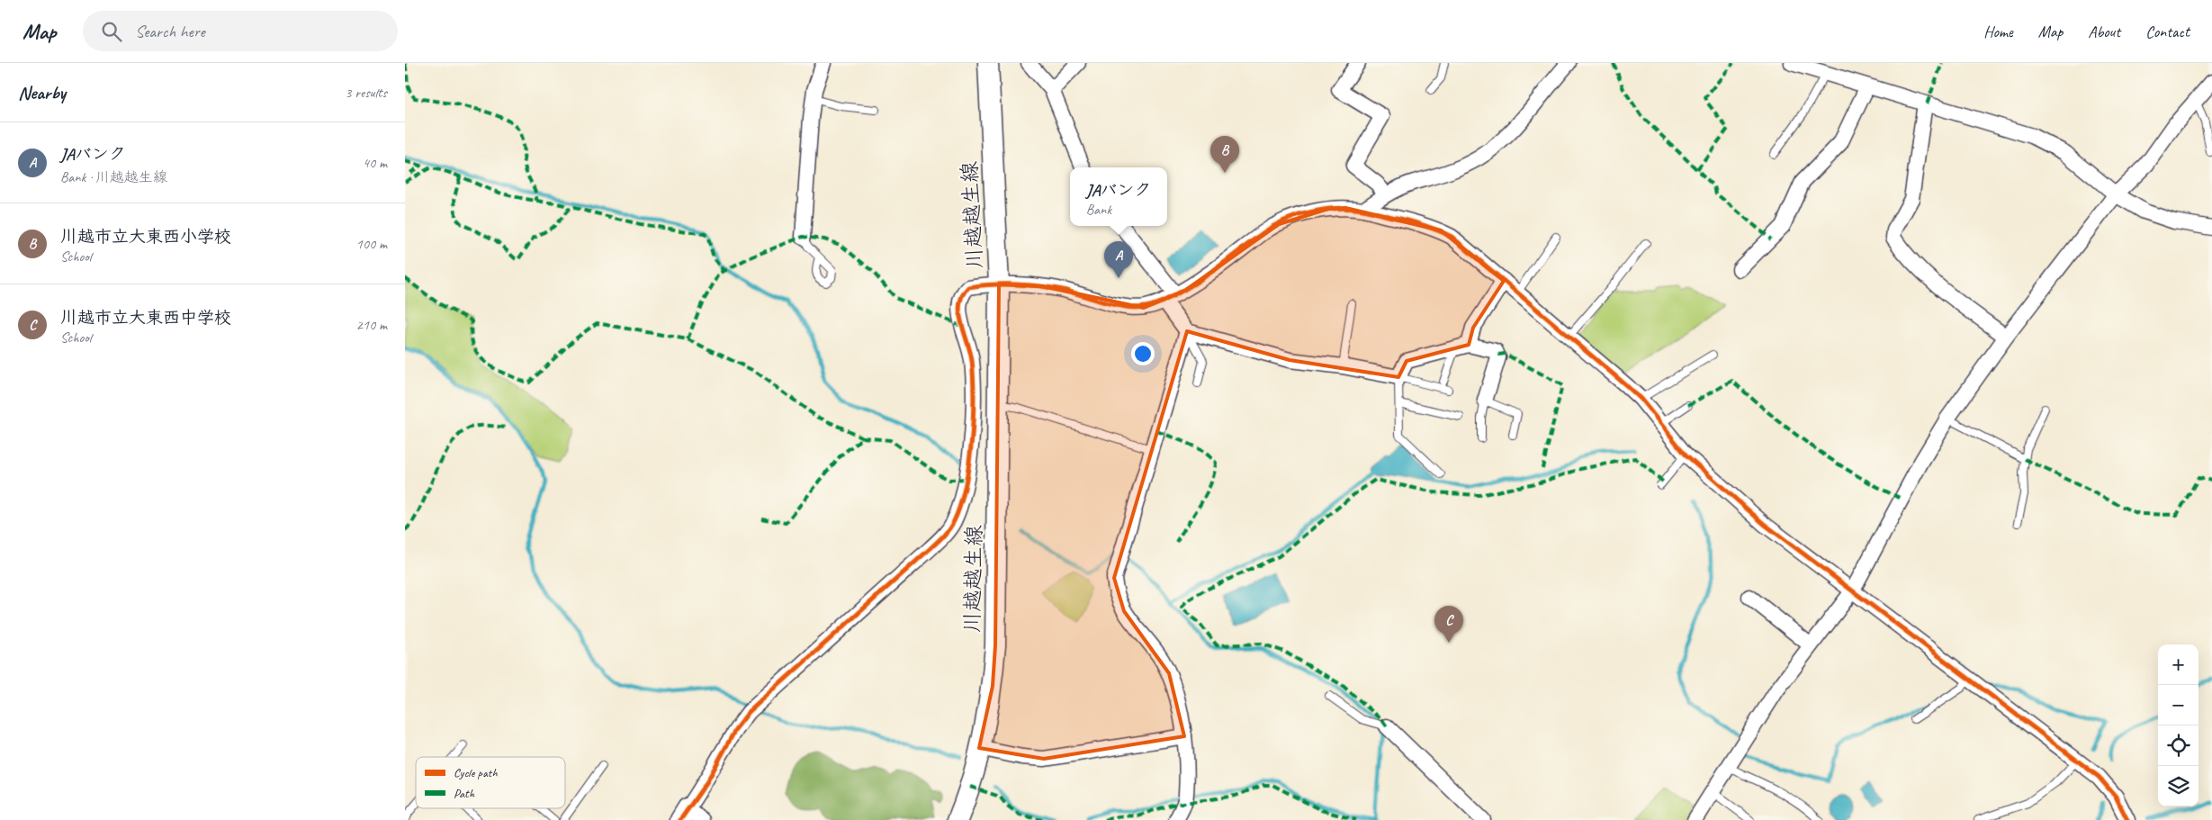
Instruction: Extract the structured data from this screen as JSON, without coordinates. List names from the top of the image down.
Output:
{
  "streets": {
    "main road": ["川越越生線"]
  },
  "legend": ["Cycle path", "Path"],
  "page": {
    "header": "Map",
    "search": "Search here",
    "nav": [
      "Home",
      "Map",
      "About",
      "Contact"
    ],
    "heading": ["Nearby", "3 results"],
    "list": [
      {
        "mark": "A",
        "name": "JAバンク",
        "note": "Bank · 川越越生線",
        "value": "40 m"
      },
      {
        "mark": "B",
        "name": "川越市立大東西小学校",
        "note": "School",
        "value": "100 m"
      },
      {
        "mark": "C",
        "name": "川越市立大東西中学校",
        "note": "School",
        "value": "210 m"
      }
    ],
    "pins": ["B", "A", "C"],
    "popup": ["JAバンク", "Bank"],
    "map_buttons": ["+", "−"]
  }
}
